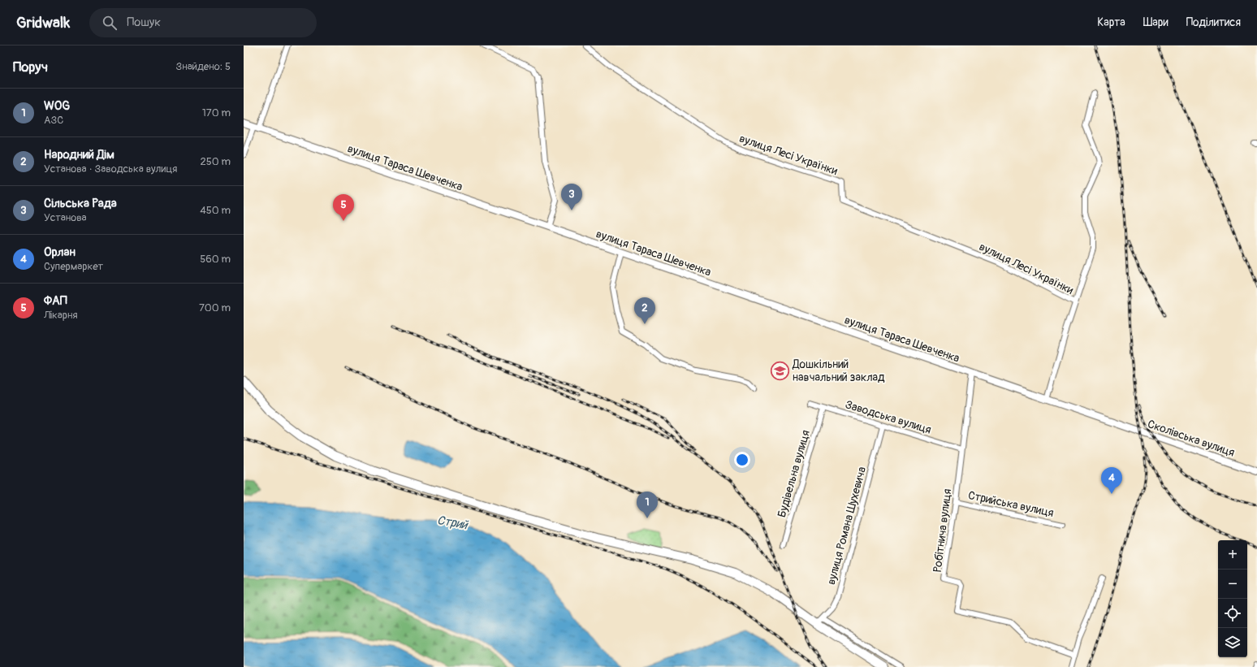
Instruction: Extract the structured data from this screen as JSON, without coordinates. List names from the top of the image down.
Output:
{
  "streets": {
    "street": [
      "вулиця Лесі Українки",
      "вулиця Тараса Шевченка",
      "Заводська вулиця",
      "Сколівська вулиця",
      "Будівельна вулиця",
      "Стрийська вулиця",
      "вулиця Романа Шухевича",
      "Робітнича вулиця"
    ]
  },
  "crossings": [
    ["вулиця Тараса Шевченка", "Сколівська вулиця"],
    ["вулиця Тараса Шевченка", "Робітнича вулиця"],
    ["Заводська вулиця", "Будівельна вулиця"],
    ["Заводська вулиця", "вулиця Романа Шухевича"],
    ["Заводська вулиця", "Робітнича вулиця"],
    ["Стрийська вулиця", "Робітнича вулиця"]
  ],
  "water": ["Стрий"],
  "places": {
    "school or university": ["Дошкільний навчальний заклад"]
  },
  "page": {
    "header": "Gridwalk",
    "search": "Пошук",
    "nav": ["Карта", "Шари", "Поділитися"],
    "heading": ["Поруч", "Знайдено: 5"],
    "list": [
      {
        "mark": "1",
        "name": "WOG",
        "note": "АЗС",
        "value": "170 m"
      },
      {
        "mark": "2",
        "name": "Народний Дім",
        "note": "Установа · Заводська вулиця",
        "value": "250 m"
      },
      {
        "mark": "3",
        "name": "Сільська Рада",
        "note": "Установа",
        "value": "450 m"
      },
      {
        "mark": "4",
        "name": "Орлан",
        "note": "Супермаркет",
        "value": "560 m"
      },
      {
        "mark": "5",
        "name": "ФАП",
        "note": "Лікарня",
        "value": "700 m"
      }
    ],
    "pins": [
      "3",
      "5",
      "2",
      "4",
      "1"
    ],
    "map_buttons": ["+", "−"]
  }
}
